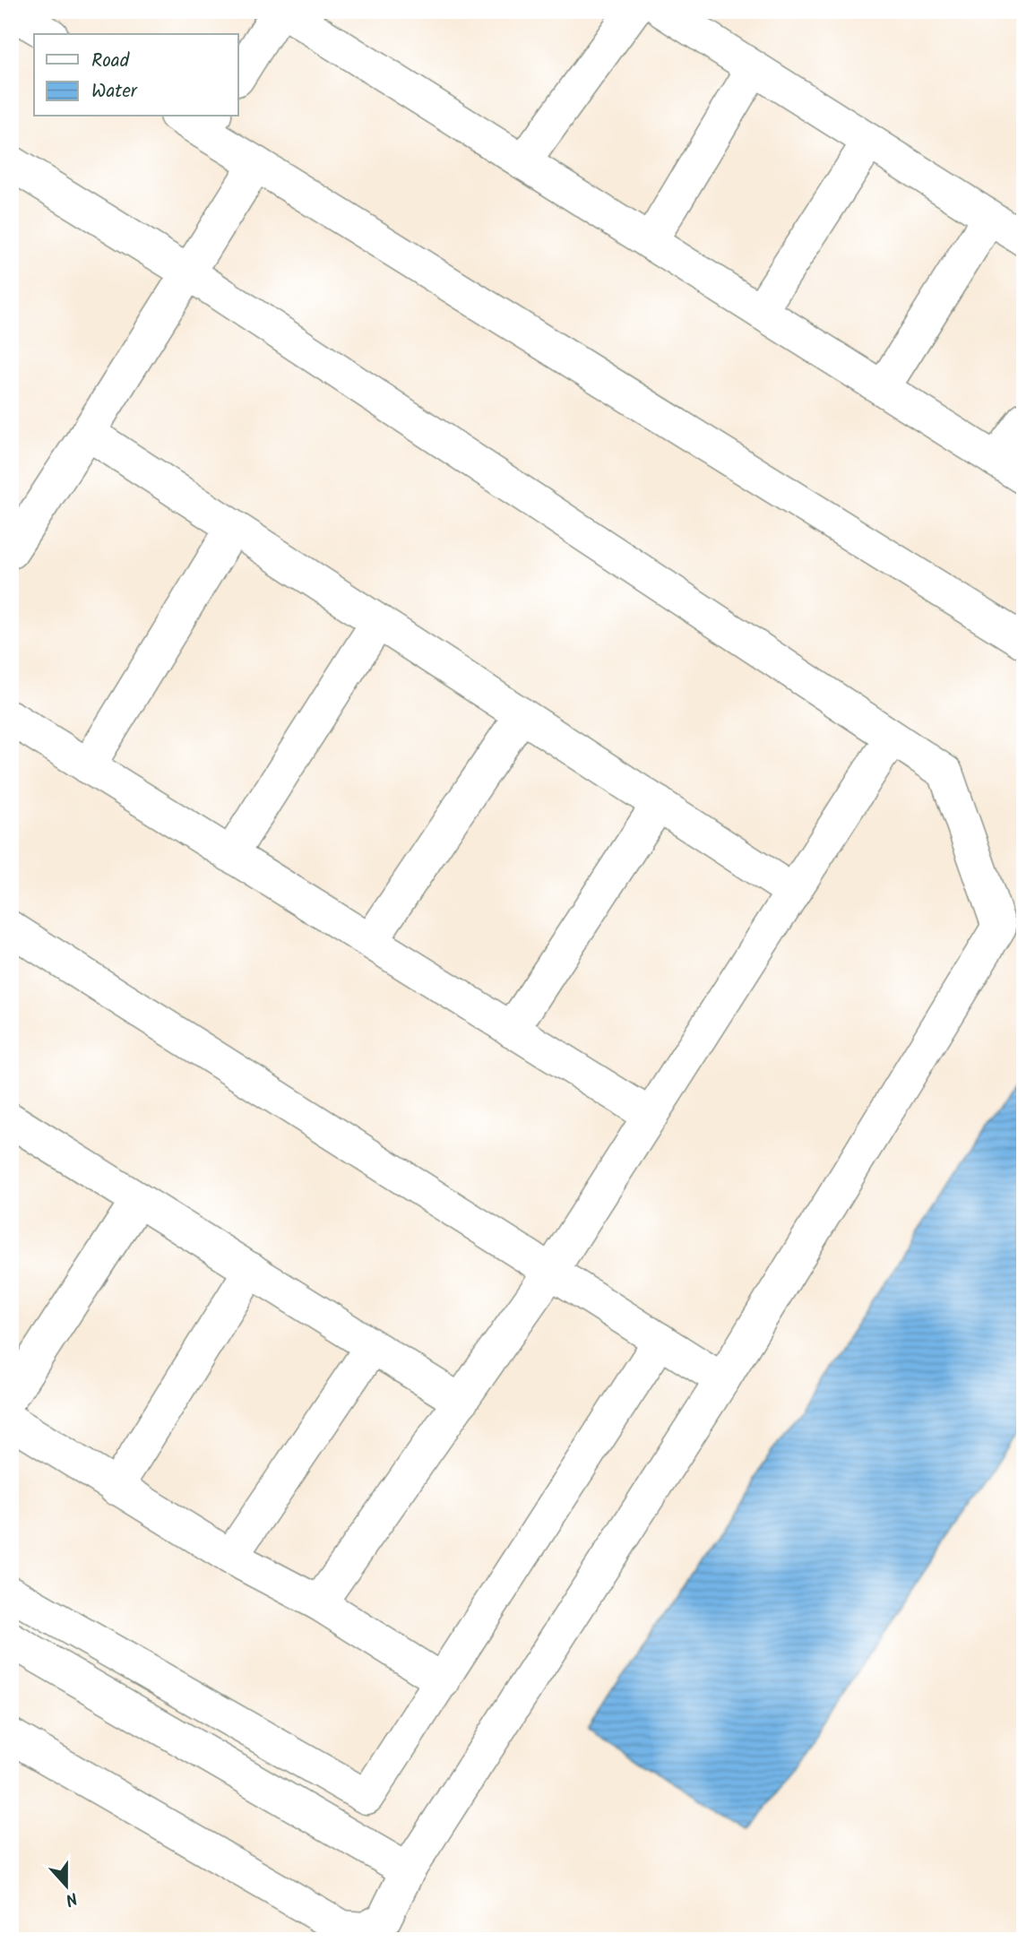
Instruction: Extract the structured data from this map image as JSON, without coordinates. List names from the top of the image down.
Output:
{
  "legend": ["Road", "Water"],
  "north": "bottom"
}
